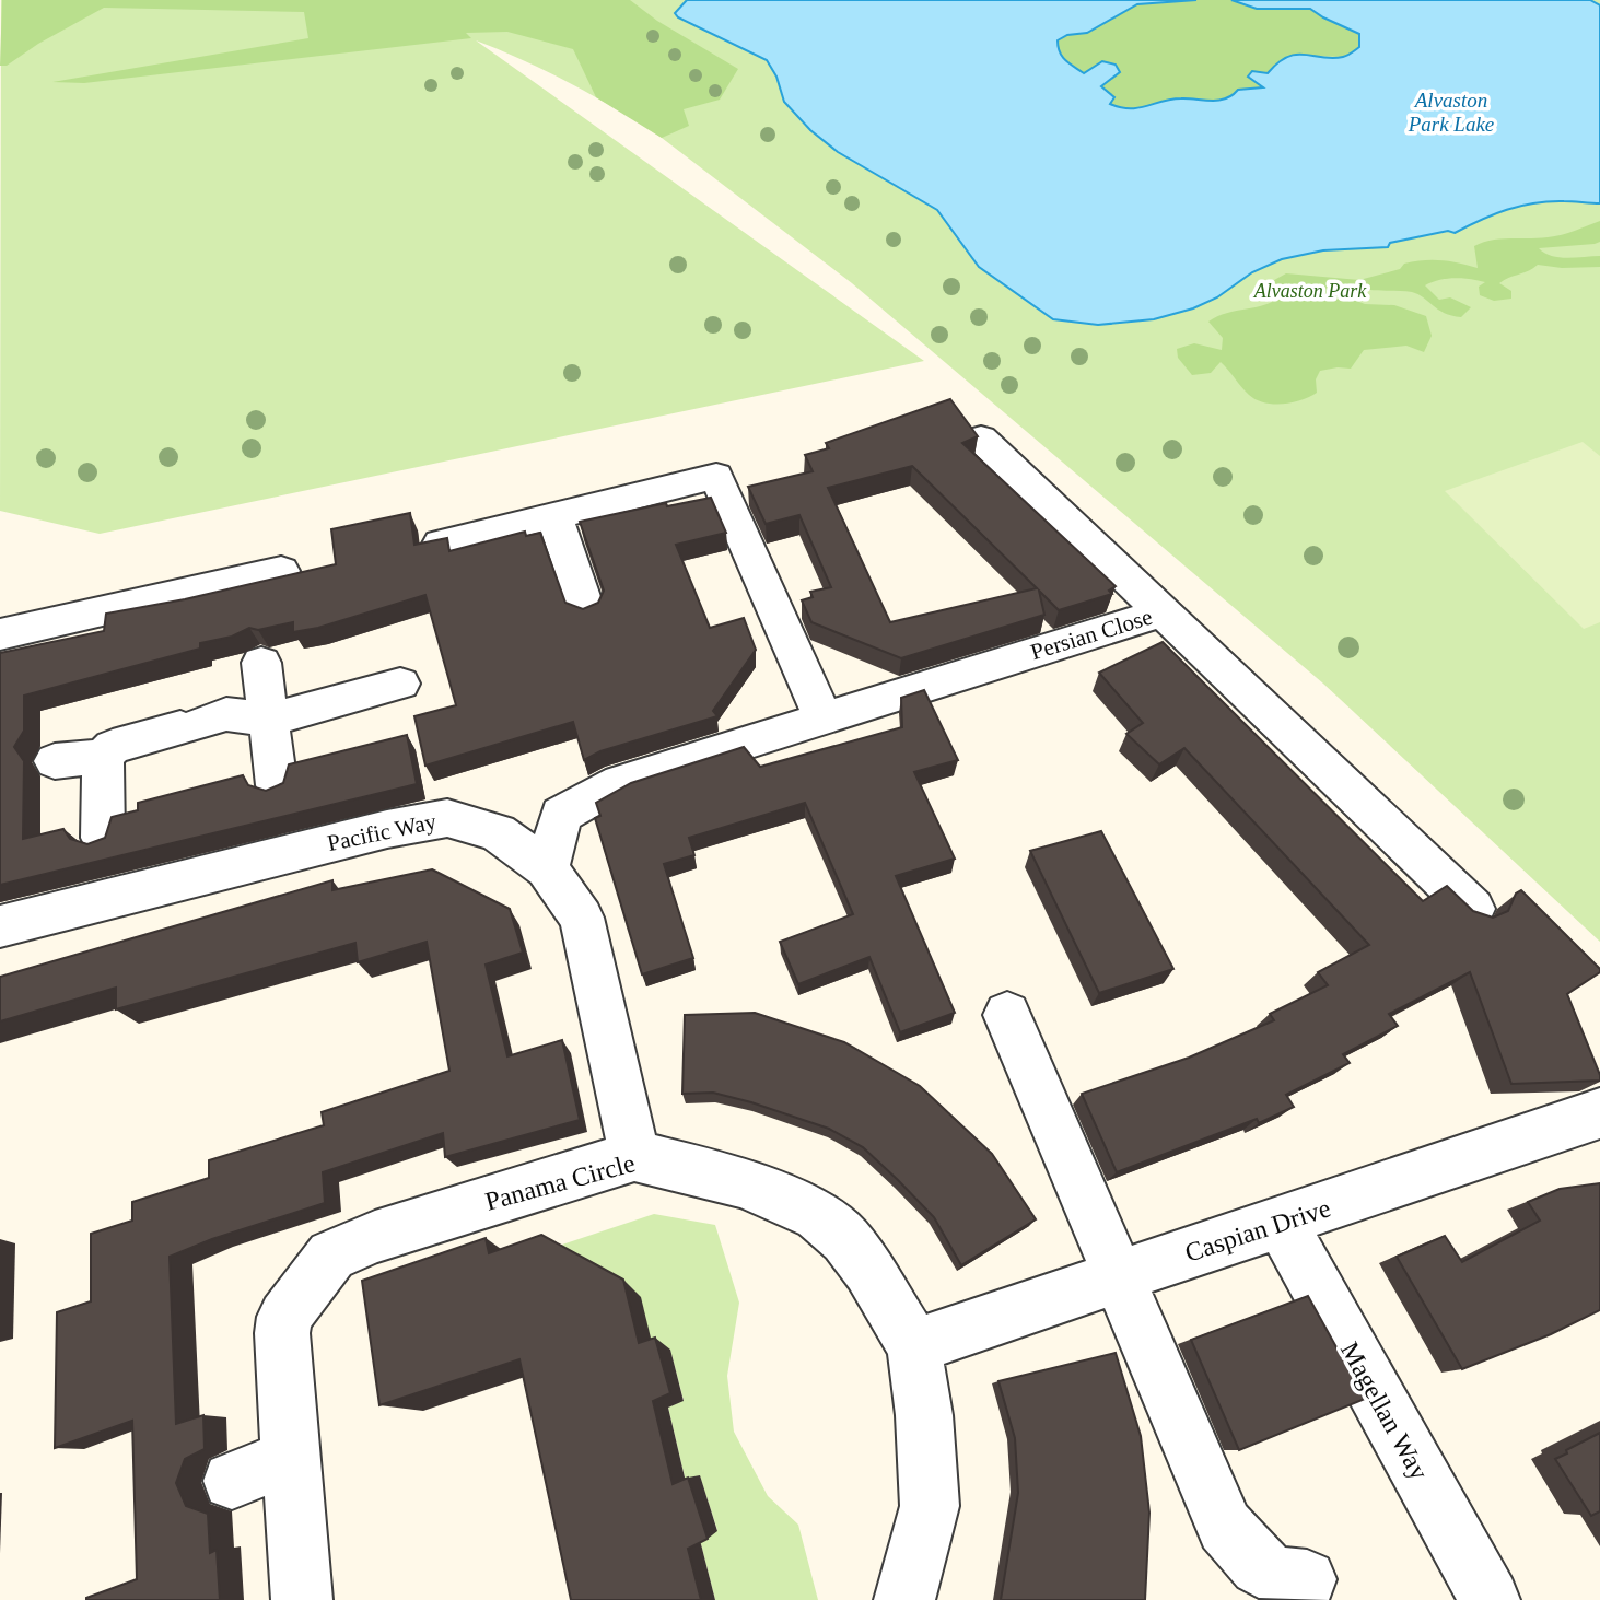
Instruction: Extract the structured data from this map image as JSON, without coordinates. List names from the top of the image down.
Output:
{
  "streets": {
    "street": [
      "Persian Close",
      "Pacific Way",
      "Panama Circle",
      "Caspian Drive",
      "Magellan Way"
    ]
  },
  "crossings": [
    ["Persian Close", "Pacific Way"],
    ["Pacific Way", "Panama Circle"],
    ["Panama Circle", "Caspian Drive"],
    ["Caspian Drive", "Magellan Way"]
  ],
  "water": ["Alvaston Park Lake"],
  "parks": ["Alvaston Park"]
}
